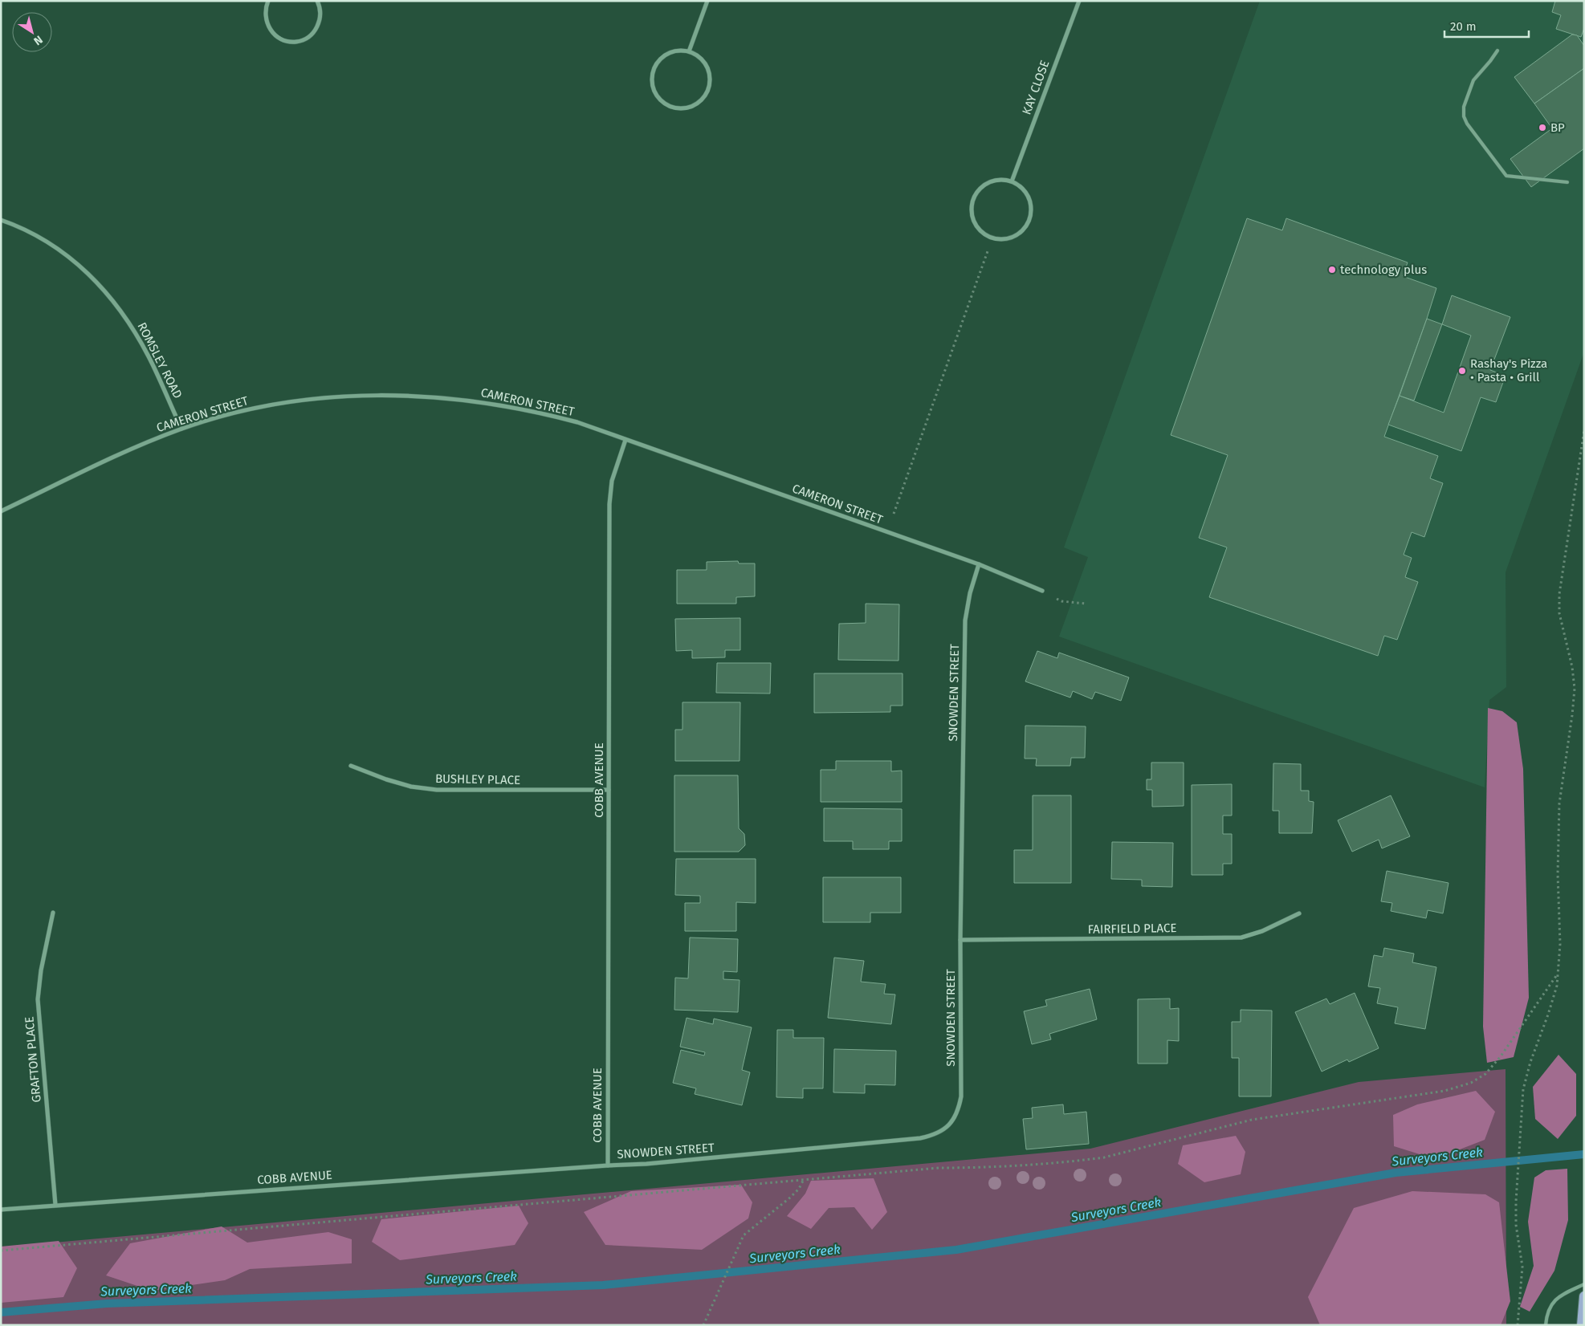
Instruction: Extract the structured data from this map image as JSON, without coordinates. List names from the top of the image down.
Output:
{
  "streets": {
    "street": [
      "KAY CLOSE",
      "ROMSLEY ROAD",
      "CAMERON STREET",
      "SNOWDEN STREET",
      "BUSHLEY PLACE",
      "COBB AVENUE",
      "FAIRFIELD PLACE",
      "GRAFTON PLACE"
    ]
  },
  "crossings": [
    ["ROMSLEY ROAD", "CAMERON STREET"],
    ["CAMERON STREET", "SNOWDEN STREET"],
    ["CAMERON STREET", "COBB AVENUE"],
    ["SNOWDEN STREET", "COBB AVENUE"],
    ["SNOWDEN STREET", "FAIRFIELD PLACE"],
    ["BUSHLEY PLACE", "COBB AVENUE"],
    ["COBB AVENUE", "GRAFTON PLACE"]
  ],
  "water": ["Surveyors Creek"],
  "places": ["BP", "technology plus", "Rashay's Pizza • Pasta • Grill"],
  "scale_bar": "20 m",
  "north": "bottom right"
}
